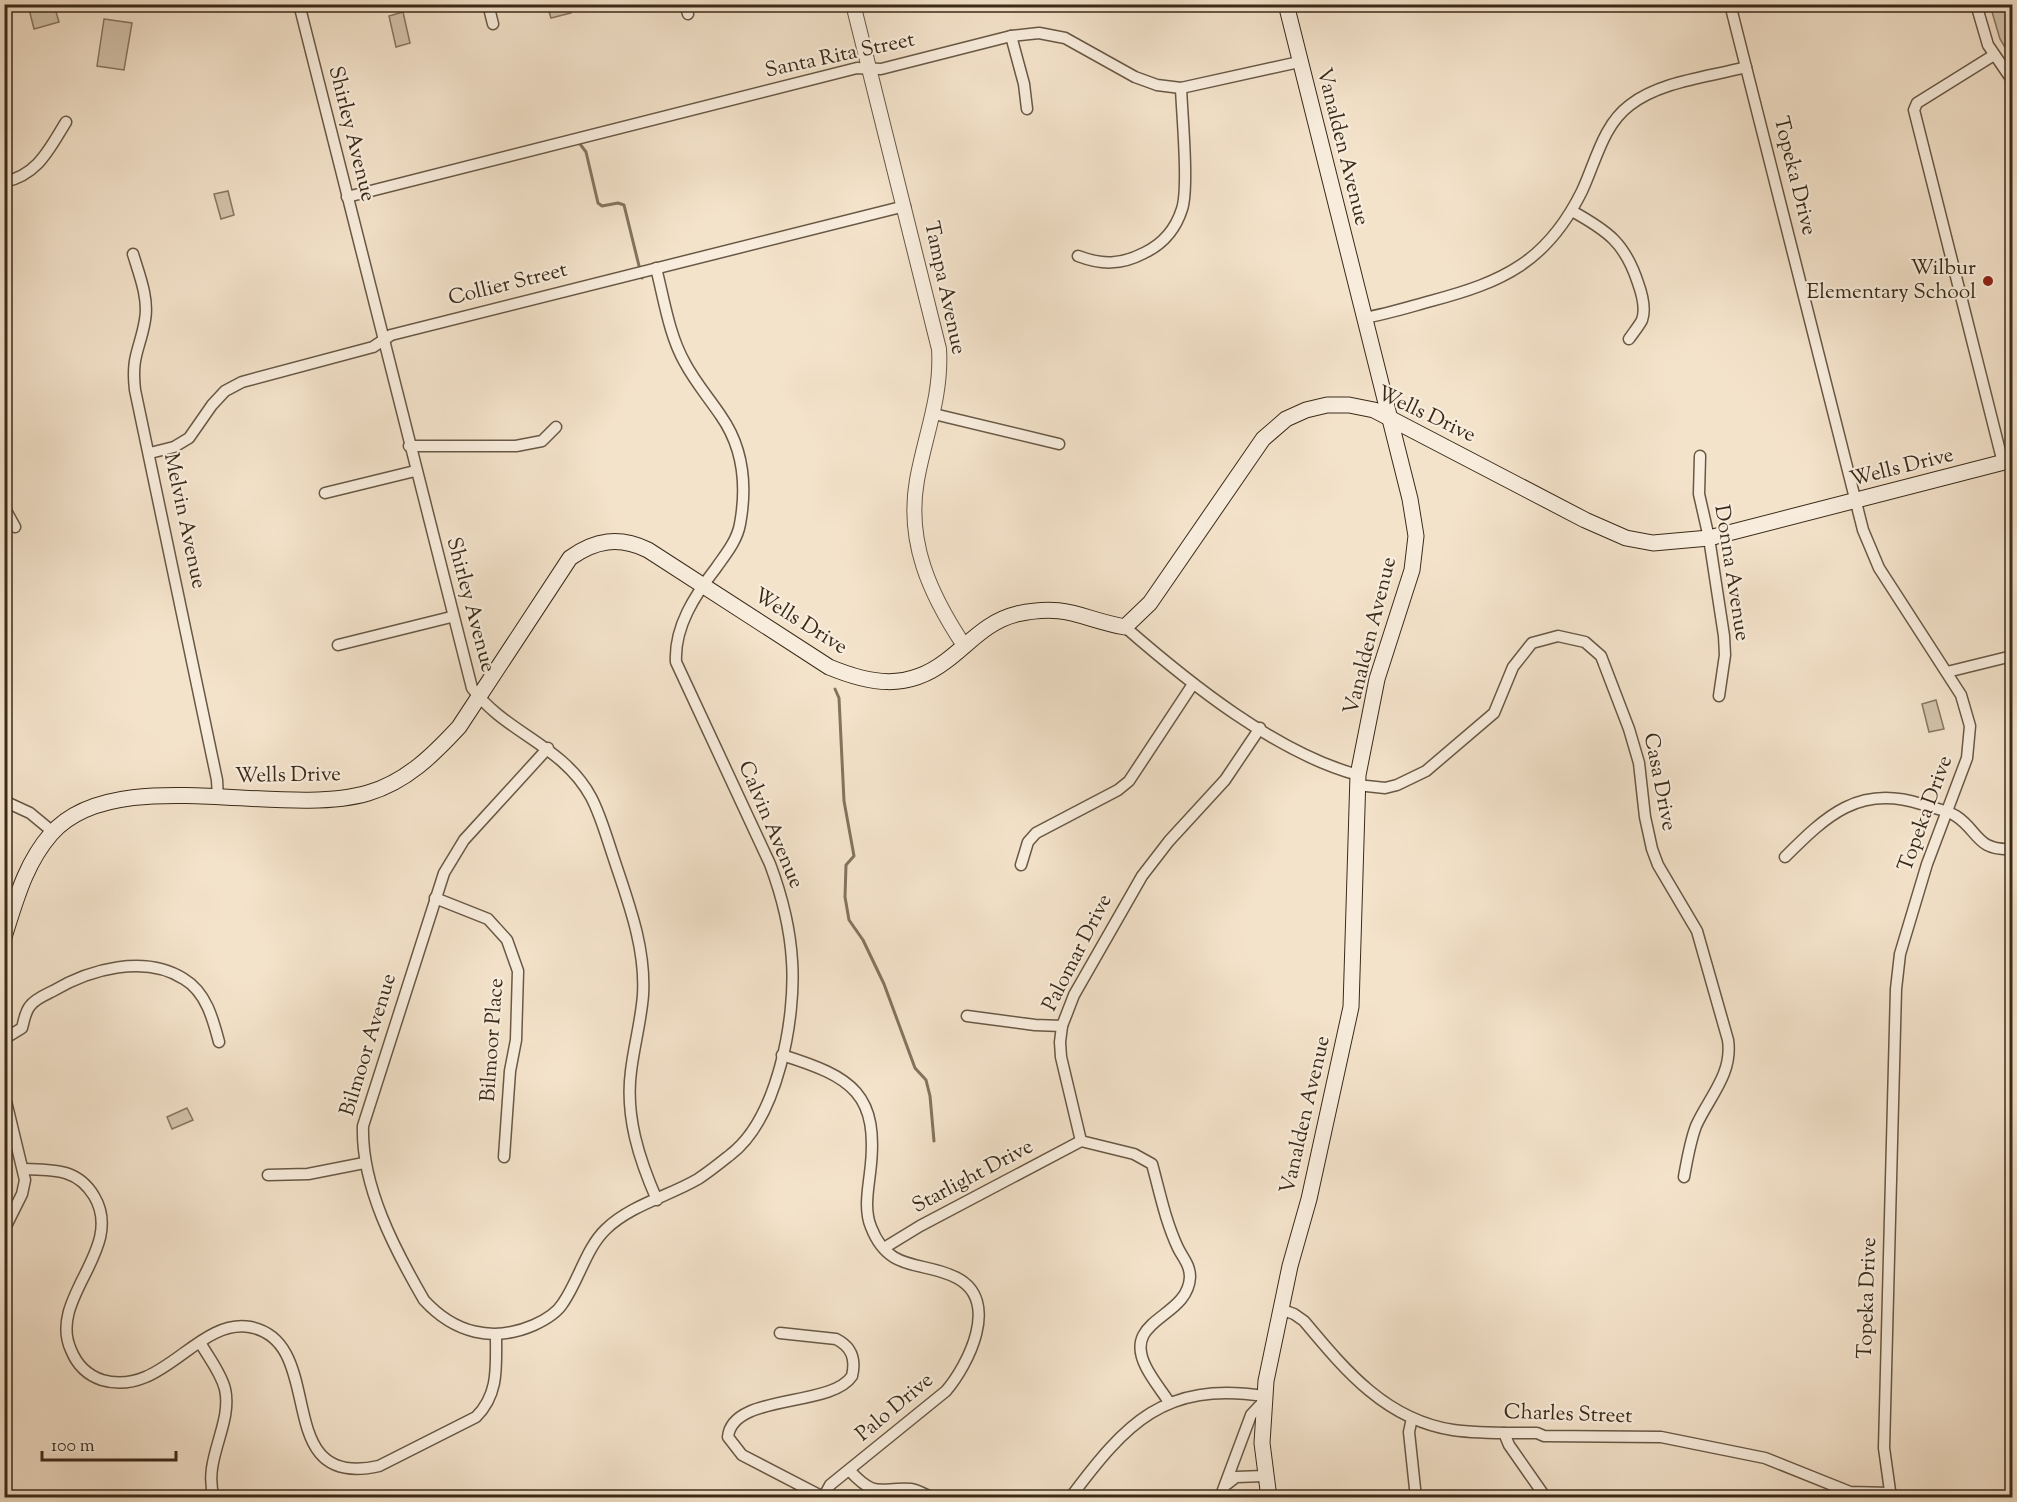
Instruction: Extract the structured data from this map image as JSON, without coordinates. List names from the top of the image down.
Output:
{
  "streets": {
    "main road": ["Vanalden Avenue", "Wells Drive"],
    "street": [
      "Santa Rita Street",
      "Shirley Avenue",
      "Topeka Drive",
      "Collier Street",
      "Tampa Avenue",
      "Melvin Avenue",
      "Donna Avenue",
      "Casa Drive",
      "Calvin Avenue",
      "Palomar Drive",
      "Bilmoor Place",
      "Bilmoor Avenue",
      "Starlight Drive",
      "Palo Drive",
      "Charles Street"
    ]
  },
  "crossings": [
    ["Santa Rita Street", "Shirley Avenue"],
    ["Santa Rita Street", "Vanalden Avenue"],
    ["Santa Rita Street", "Tampa Avenue"],
    ["Shirley Avenue", "Collier Street"],
    ["Shirley Avenue", "Wells Drive"],
    ["Shirley Avenue", "Calvin Avenue"],
    ["Shirley Avenue", "Bilmoor Avenue"],
    ["Vanalden Avenue", "Wells Drive"],
    ["Vanalden Avenue", "Casa Drive"],
    ["Vanalden Avenue", "Charles Street"],
    ["Topeka Drive", "Wells Drive"],
    ["Topeka Drive", "Charles Street"],
    ["Collier Street", "Tampa Avenue"],
    ["Collier Street", "Melvin Avenue"],
    ["Collier Street", "Calvin Avenue"],
    ["Tampa Avenue", "Wells Drive"],
    ["Wells Drive", "Melvin Avenue"],
    ["Wells Drive", "Donna Avenue"],
    ["Wells Drive", "Casa Drive"],
    ["Wells Drive", "Calvin Avenue"],
    ["Casa Drive", "Palomar Drive"],
    ["Calvin Avenue", "Bilmoor Avenue"],
    ["Calvin Avenue", "Palo Drive"],
    ["Palomar Drive", "Starlight Drive"],
    ["Bilmoor Place", "Bilmoor Avenue"],
    ["Starlight Drive", "Palo Drive"]
  ],
  "places": ["Wilbur Elementary School"],
  "scale_bar": "100 m"
}
